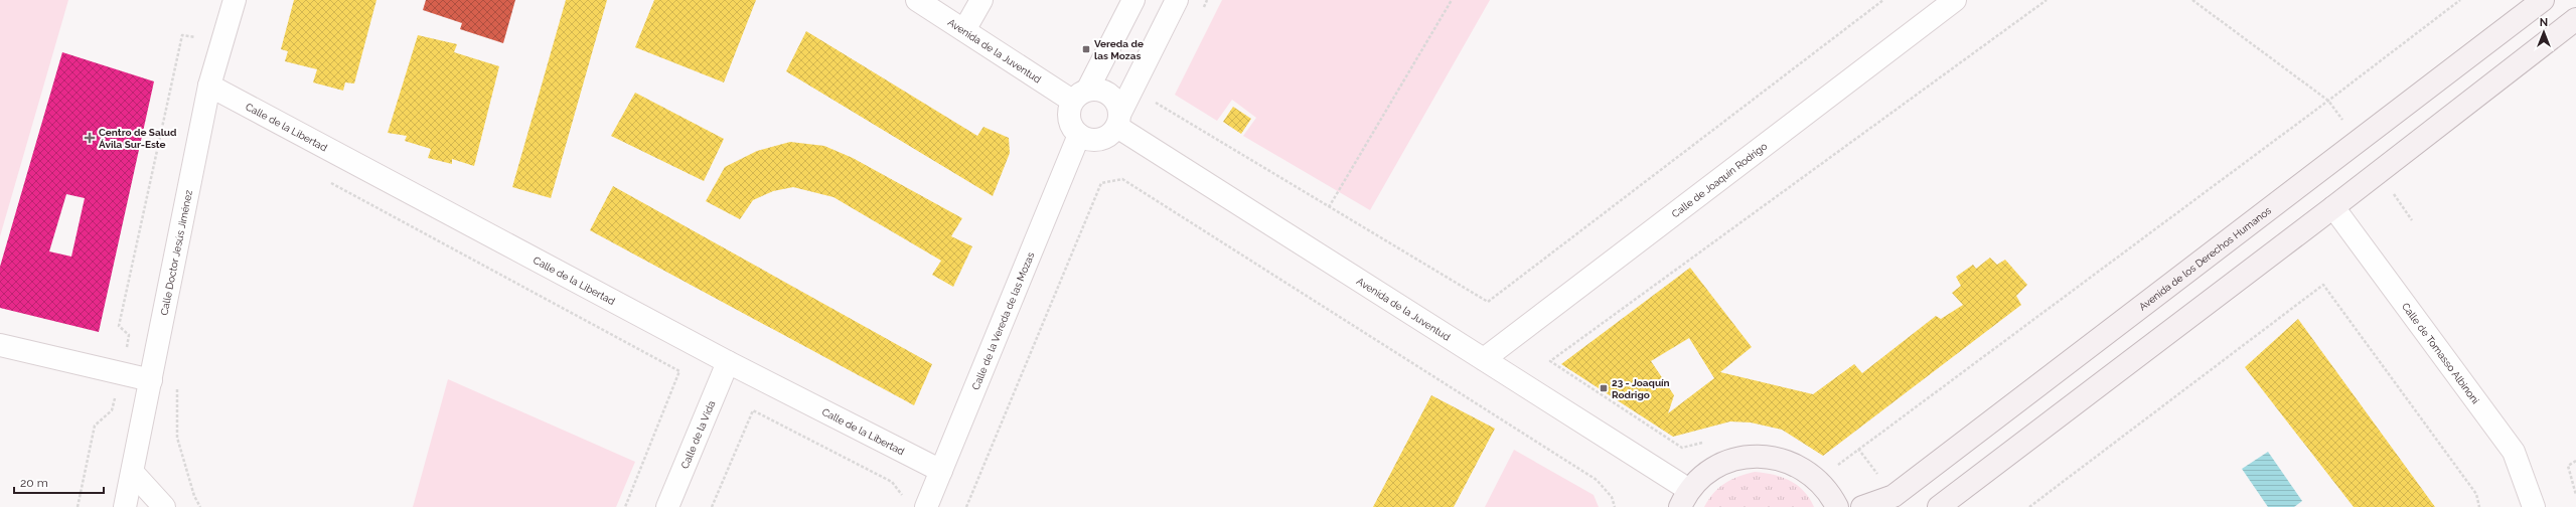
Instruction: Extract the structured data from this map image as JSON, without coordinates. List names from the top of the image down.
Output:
{
  "streets": {
    "main road": ["Avenida de los Derechos Humanos"],
    "street": [
      "Avenida de la Juventud",
      "Calle de la Libertad",
      "Calle de Joaquín Rodrigo",
      "Calle Doctor Jesús Jiménez",
      "Calle de la Vereda de las Mozas",
      "Calle de Tomasso Albinoni",
      "Calle de la Vida"
    ]
  },
  "crossings": [
    ["Avenida de la Juventud", "Calle de Joaquín Rodrigo"],
    ["Avenida de la Juventud", "Calle de la Vereda de las Mozas"],
    ["Calle de la Libertad", "Calle Doctor Jesús Jiménez"],
    ["Calle de la Libertad", "Calle de la Vereda de las Mozas"],
    ["Calle de la Libertad", "Calle de la Vida"]
  ],
  "places": {
    "transit": ["Vereda de las Mozas", "23 - Joaquín Rodrigo"],
    "health": ["Centro de Salud Ávila Sur-Este"]
  },
  "scale_bar": "20 m",
  "north": "top"
}
